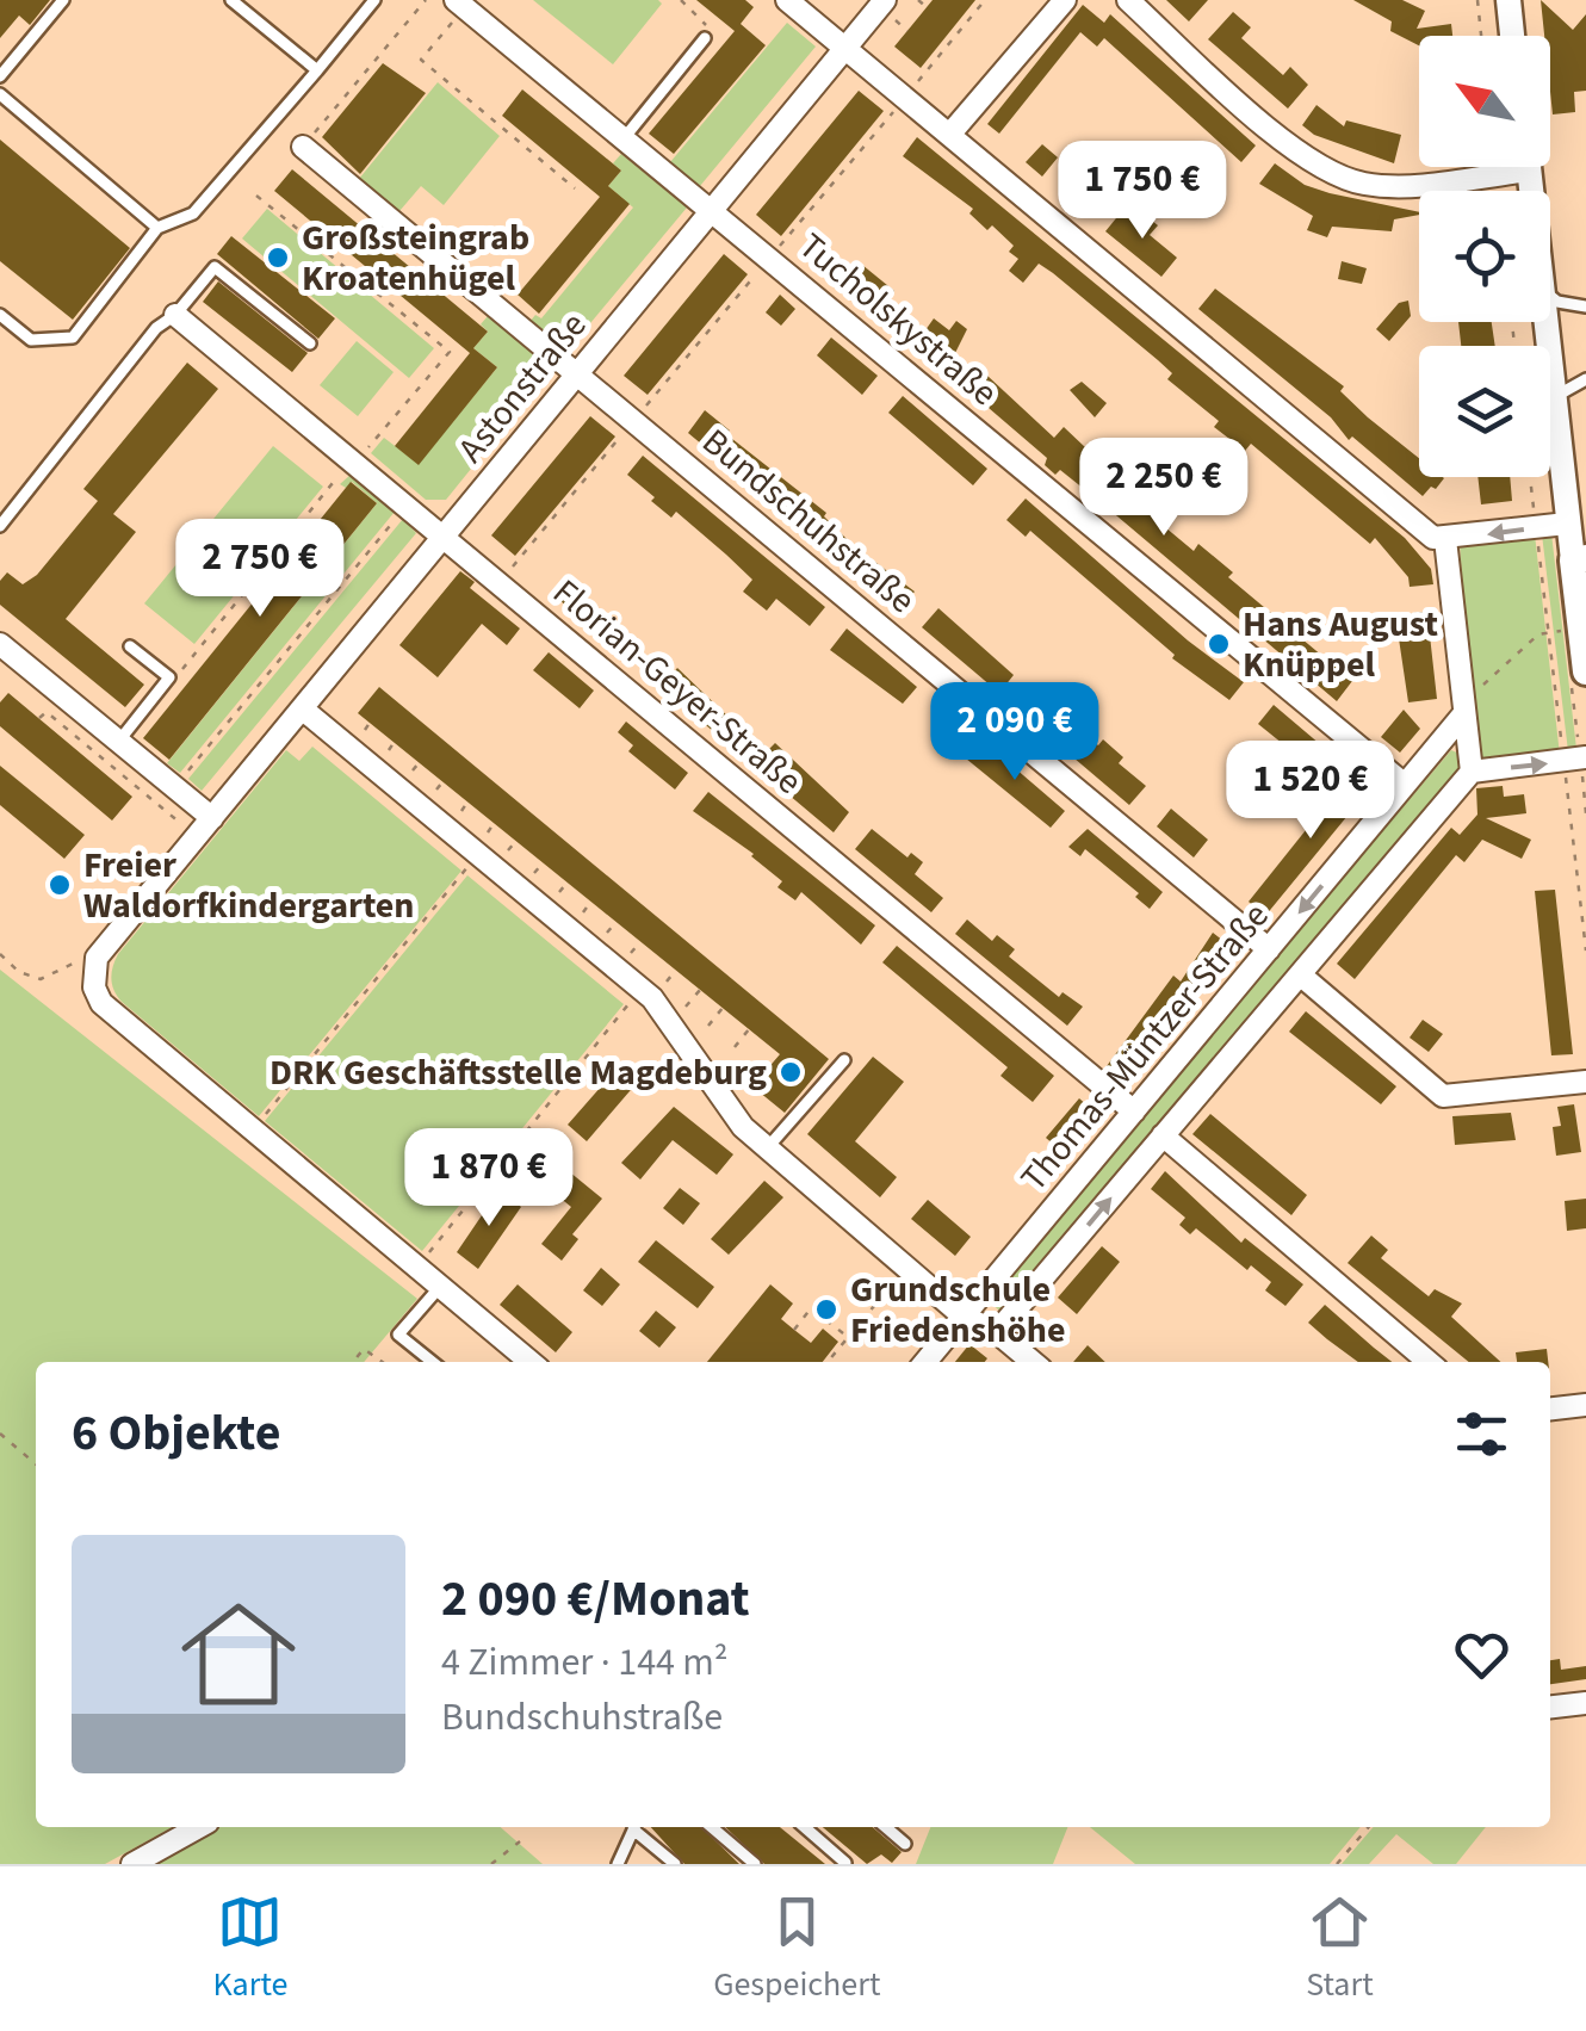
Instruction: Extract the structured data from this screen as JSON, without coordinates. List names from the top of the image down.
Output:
{
  "streets": {
    "street": [
      "Tucholskystraße",
      "Astonstraße",
      "Bundschuhstraße",
      "Florian-Geyer-Straße",
      "Thomas-Müntzer-Straße"
    ]
  },
  "crossings": [
    ["Tucholskystraße", "Astonstraße"],
    ["Tucholskystraße", "Thomas-Müntzer-Straße"],
    ["Astonstraße", "Bundschuhstraße"],
    ["Astonstraße", "Florian-Geyer-Straße"],
    ["Bundschuhstraße", "Thomas-Müntzer-Straße"],
    ["Florian-Geyer-Straße", "Thomas-Müntzer-Straße"]
  ],
  "places": [
    "Großsteingrab Kroatenhügel",
    "Hans August Knüppel",
    "Freier Waldorfkindergarten",
    "DRK Geschäftsstelle Magdeburg",
    "Grundschule Friedenshöhe"
  ],
  "north": "top left",
  "page": {
    "price": [
      "1 750 €",
      "2 250 €",
      "2 750 €",
      "2 090 €",
      "1 520 €",
      "1 870 €"
    ],
    "heading": "6 Objekte",
    "list": [
      {
        "name": "2 090 €/Monat",
        "note": "4 Zimmer · 144 m² · Bundschuhstraße"
      }
    ],
    "tabs": ["Karte", "Gespeichert", "Start"]
  }
}
